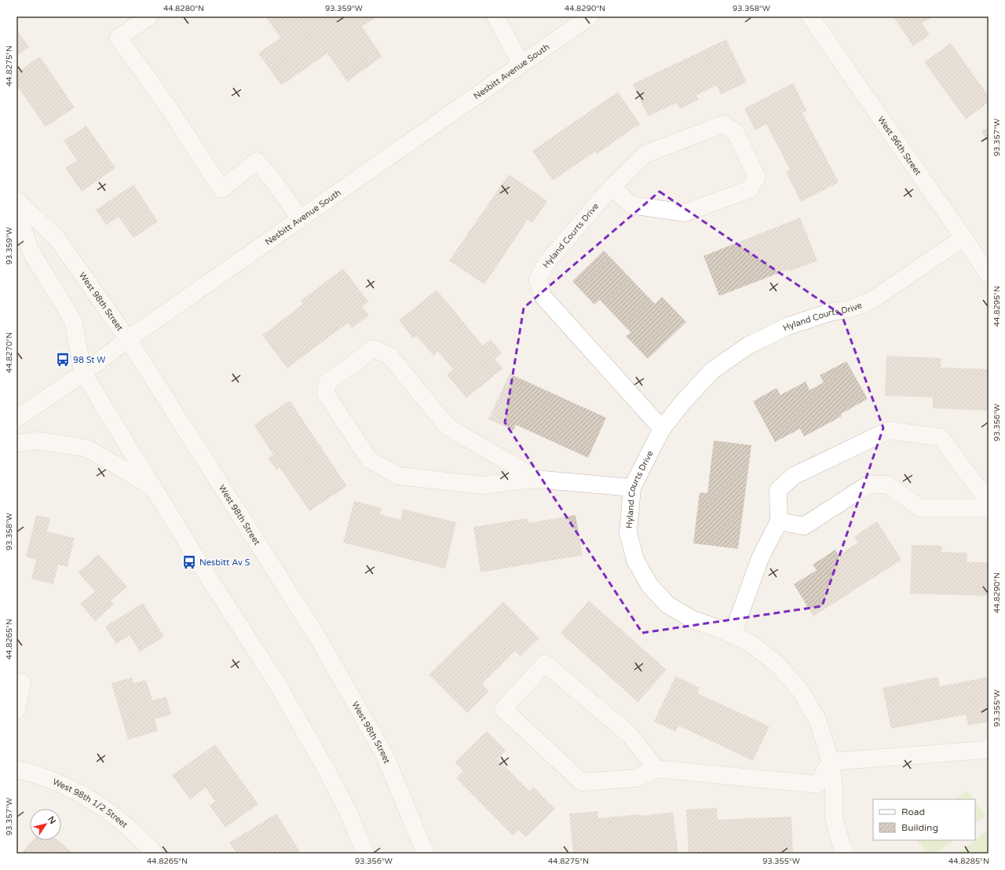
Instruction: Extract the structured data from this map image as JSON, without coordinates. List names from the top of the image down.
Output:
{
  "streets": {
    "street": [
      "Nesbitt Avenue South",
      "West 96th Street",
      "Hyland Courts Drive",
      "West 98th Street",
      "West 98th 1/2 Street"
    ]
  },
  "crossings": [
    ["Nesbitt Avenue South", "West 98th Street"],
    ["West 96th Street", "Hyland Courts Drive"]
  ],
  "places": {
    "bus stop": ["98 St W", "Nesbitt Av S"]
  },
  "legend": ["Road", "Building"],
  "north": "top right",
  "coordinates": [
    "44.8280°N",
    "93.359°W",
    "44.8290°N",
    "93.358°W",
    "44.8275°N",
    "93.357°W",
    "44.8295°N",
    "44.8270°N",
    "93.356°W",
    "44.8265°N",
    "93.355°W",
    "44.8285°N"
  ]
}
